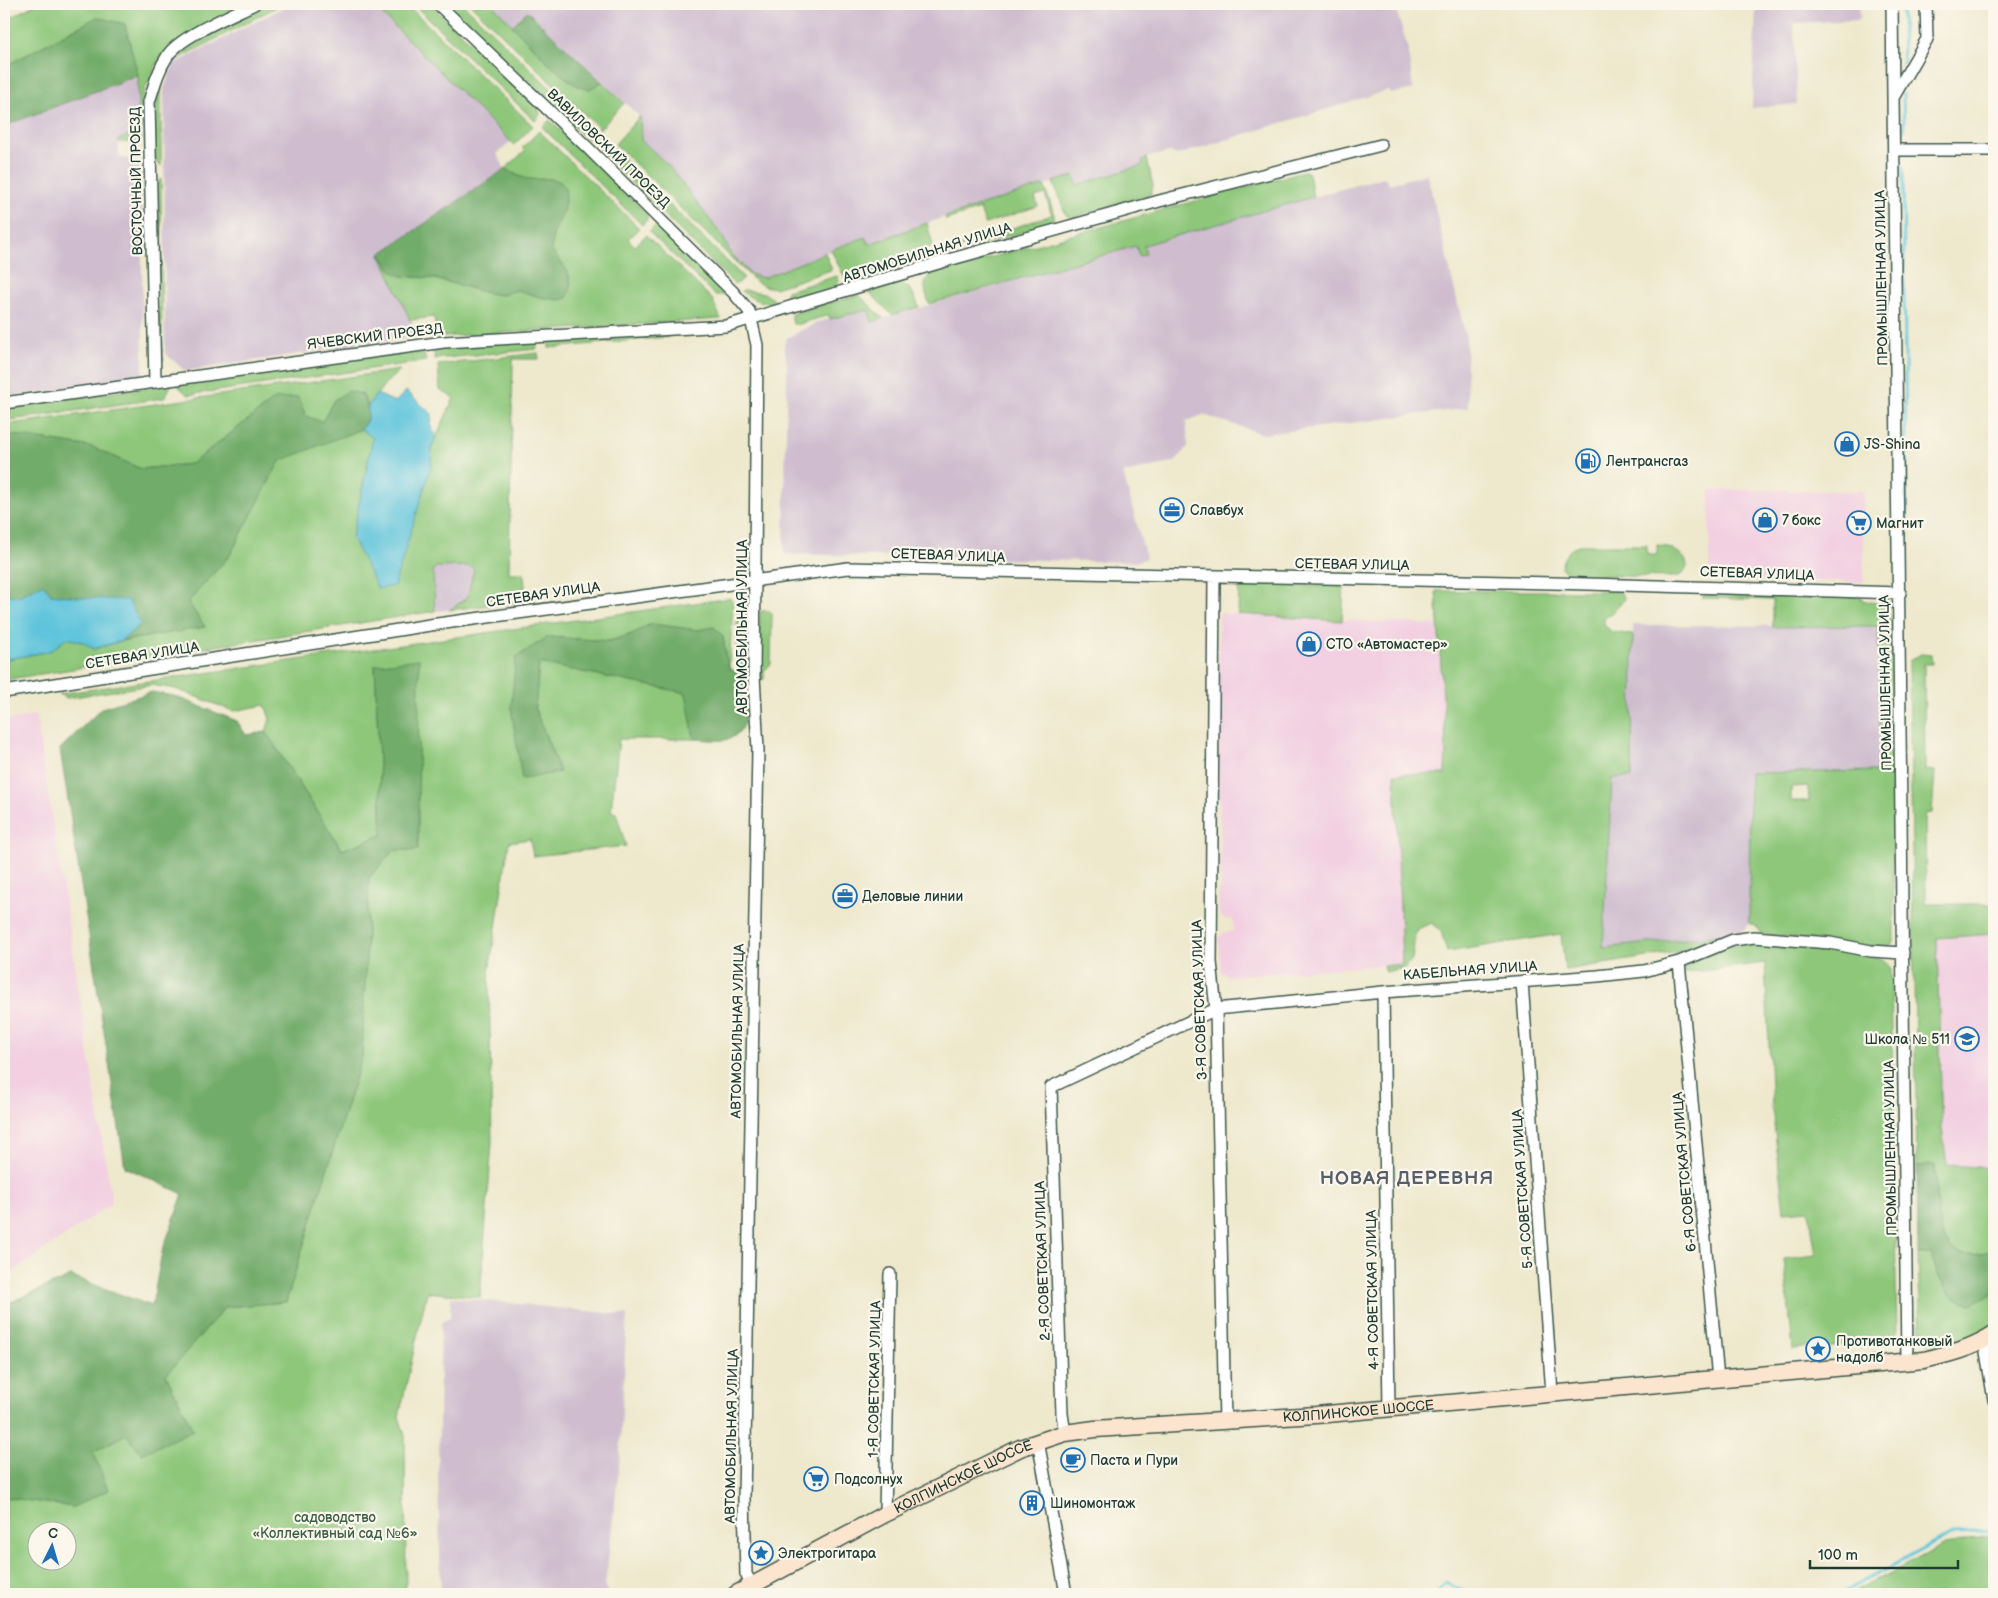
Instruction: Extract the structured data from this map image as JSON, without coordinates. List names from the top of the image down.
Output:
{
  "streets": {
    "main road": ["КОЛПИНСКОЕ ШОССЕ"],
    "street": [
      "ВАВИЛОВСКИЙ ПРОЕЗД",
      "ВОСТОЧНЫЙ ПРОЕЗД",
      "АВТОМОБИЛЬНАЯ УЛИЦА",
      "ПРОМЫШЛЕННАЯ УЛИЦА",
      "ЯЧЕВСКИЙ ПРОЕЗД",
      "СЕТЕВАЯ УЛИЦА",
      "КАБЕЛЬНАЯ УЛИЦА",
      "3-Я СОВЕТСКАЯ УЛИЦА",
      "6-Я СОВЕТСКАЯ УЛИЦА",
      "5-Я СОВЕТСКАЯ УЛИЦА",
      "2-Я СОВЕТСКАЯ УЛИЦА",
      "4-Я СОВЕТСКАЯ УЛИЦА",
      "1-Я СОВЕТСКАЯ УЛИЦА"
    ]
  },
  "crossings": [
    ["ВАВИЛОВСКИЙ ПРОЕЗД", "АВТОМОБИЛЬНАЯ УЛИЦА"],
    ["ВАВИЛОВСКИЙ ПРОЕЗД", "ЯЧЕВСКИЙ ПРОЕЗД"],
    ["ВОСТОЧНЫЙ ПРОЕЗД", "ЯЧЕВСКИЙ ПРОЕЗД"],
    ["АВТОМОБИЛЬНАЯ УЛИЦА", "ЯЧЕВСКИЙ ПРОЕЗД"],
    ["АВТОМОБИЛЬНАЯ УЛИЦА", "СЕТЕВАЯ УЛИЦА"],
    ["АВТОМОБИЛЬНАЯ УЛИЦА", "КОЛПИНСКОЕ ШОССЕ"],
    ["ПРОМЫШЛЕННАЯ УЛИЦА", "СЕТЕВАЯ УЛИЦА"],
    ["ПРОМЫШЛЕННАЯ УЛИЦА", "КАБЕЛЬНАЯ УЛИЦА"],
    ["ПРОМЫШЛЕННАЯ УЛИЦА", "КОЛПИНСКОЕ ШОССЕ"],
    ["СЕТЕВАЯ УЛИЦА", "3-Я СОВЕТСКАЯ УЛИЦА"],
    ["КАБЕЛЬНАЯ УЛИЦА", "3-Я СОВЕТСКАЯ УЛИЦА"],
    ["КАБЕЛЬНАЯ УЛИЦА", "6-Я СОВЕТСКАЯ УЛИЦА"],
    ["КАБЕЛЬНАЯ УЛИЦА", "5-Я СОВЕТСКАЯ УЛИЦА"],
    ["КАБЕЛЬНАЯ УЛИЦА", "2-Я СОВЕТСКАЯ УЛИЦА"],
    ["КАБЕЛЬНАЯ УЛИЦА", "4-Я СОВЕТСКАЯ УЛИЦА"],
    ["3-Я СОВЕТСКАЯ УЛИЦА", "КОЛПИНСКОЕ ШОССЕ"],
    ["6-Я СОВЕТСКАЯ УЛИЦА", "КОЛПИНСКОЕ ШОССЕ"],
    ["5-Я СОВЕТСКАЯ УЛИЦА", "КОЛПИНСКОЕ ШОССЕ"],
    ["2-Я СОВЕТСКАЯ УЛИЦА", "КОЛПИНСКОЕ ШОССЕ"],
    ["4-Я СОВЕТСКАЯ УЛИЦА", "КОЛПИНСКОЕ ШОССЕ"],
    ["1-Я СОВЕТСКАЯ УЛИЦА", "КОЛПИНСКОЕ ШОССЕ"]
  ],
  "districts": ["НОВАЯ ДЕРЕВНЯ"],
  "parks": ["садоводство «Коллективный сад №6»"],
  "places": {
    "shop": ["JS-Shina", "7 бокс", "СТО «Автомастер»"],
    "fuel station": ["Лентрансгаз"],
    "office": ["Славбух", "Деловые линии"],
    "supermarket": ["Магнит", "Подсолнух"],
    "school or university": ["Школа № 511"],
    "place": ["Противотанковый надолб", "Электрогитара"],
    "cafe": ["Паста и Пури"],
    "building": ["Шиномонтаж"]
  },
  "scale_bar": "100 m",
  "north": "top"
}
